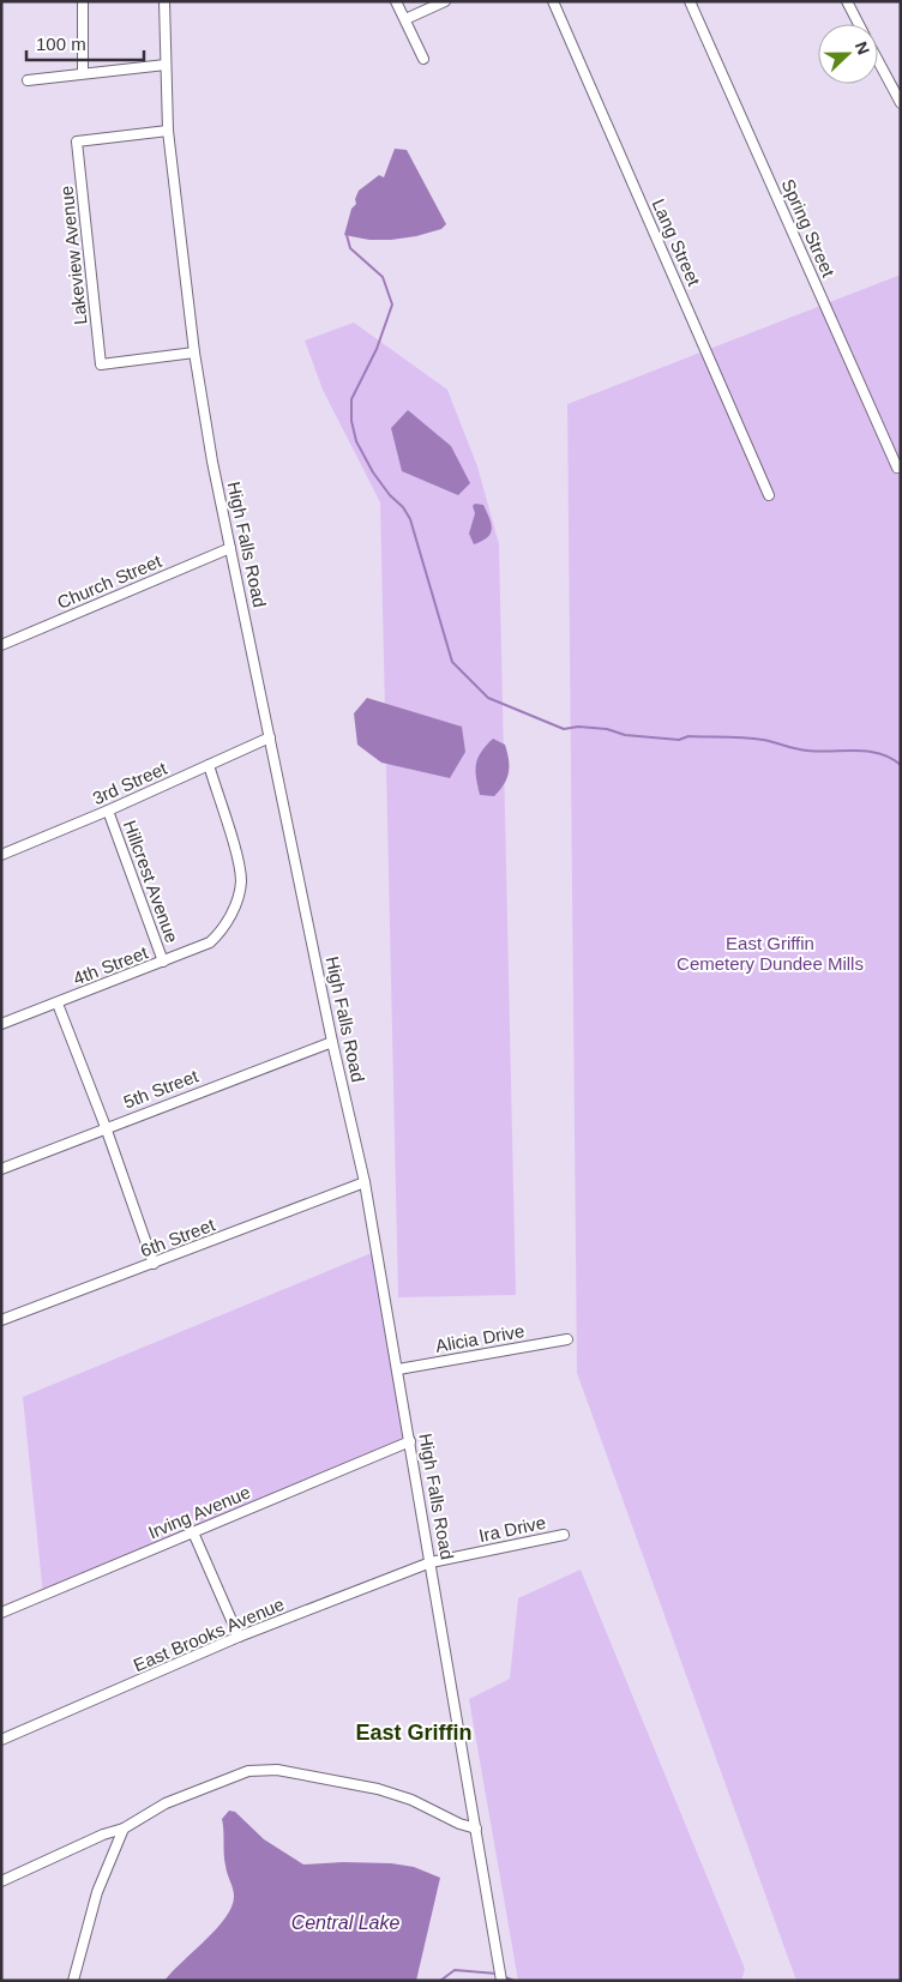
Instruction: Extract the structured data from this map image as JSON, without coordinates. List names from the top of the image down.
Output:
{
  "streets": {
    "street": [
      "Spring Street",
      "Lang Street",
      "Lakeview Avenue",
      "High Falls Road",
      "Church Street",
      "3rd Street",
      "Hillcrest Avenue",
      "4th Street",
      "5th Street",
      "6th Street",
      "Alicia Drive",
      "Irving Avenue",
      "Ira Drive",
      "East Brooks Avenue"
    ]
  },
  "crossings": [
    ["Lakeview Avenue", "High Falls Road"],
    ["High Falls Road", "Church Street"],
    ["High Falls Road", "3rd Street"],
    ["High Falls Road", "5th Street"],
    ["High Falls Road", "6th Street"],
    ["High Falls Road", "Alicia Drive"],
    ["High Falls Road", "Irving Avenue"],
    ["High Falls Road", "Ira Drive"],
    ["High Falls Road", "East Brooks Avenue"],
    ["3rd Street", "Hillcrest Avenue"],
    ["3rd Street", "4th Street"],
    ["Hillcrest Avenue", "4th Street"],
    ["Ira Drive", "East Brooks Avenue"]
  ],
  "districts": ["East Griffin"],
  "water": ["Central Lake"],
  "parks": ["East Griffin Cemetery Dundee Mills"],
  "scale_bar": "100 m",
  "north": "right"
}
